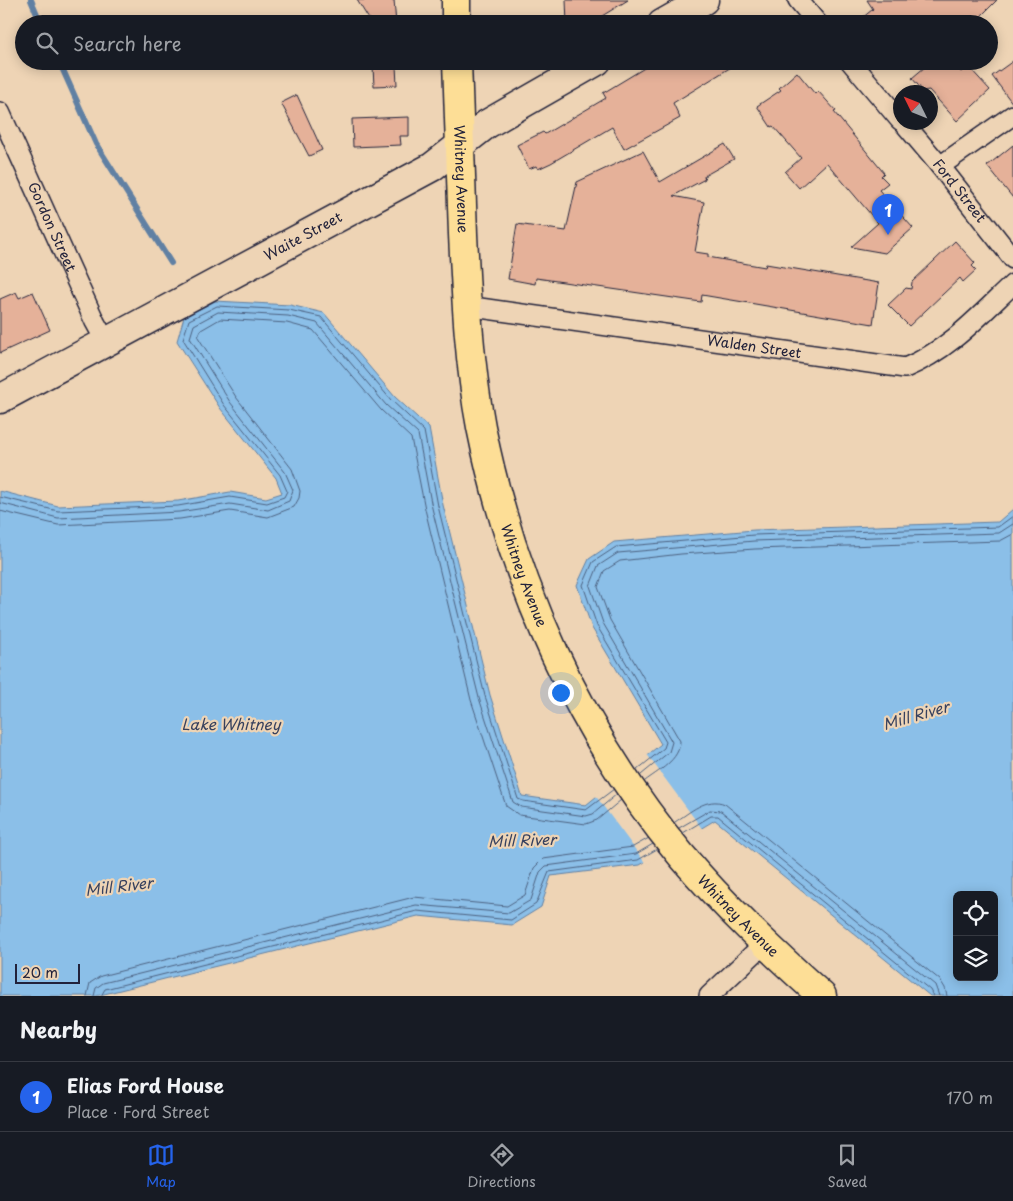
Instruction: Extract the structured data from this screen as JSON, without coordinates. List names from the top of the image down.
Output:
{
  "streets": {
    "main road": ["Whitney Avenue"],
    "street": [
      "Ford Street",
      "Gordon Street",
      "Waite Street",
      "Walden Street"
    ]
  },
  "crossings": [
    ["Whitney Avenue", "Waite Street"],
    ["Whitney Avenue", "Walden Street"],
    ["Gordon Street", "Waite Street"]
  ],
  "water": ["Mill River", "Lake Whitney"],
  "scale_bar": "20 m",
  "north": "top left",
  "page": {
    "search": "Search here",
    "pins": "1",
    "scale": "20 m",
    "heading": "Nearby",
    "list": [
      {
        "mark": "1",
        "name": "Elias Ford House",
        "note": "Place · Ford Street",
        "value": "170 m"
      }
    ],
    "nav": ["Map", "Directions", "Saved"]
  }
}
